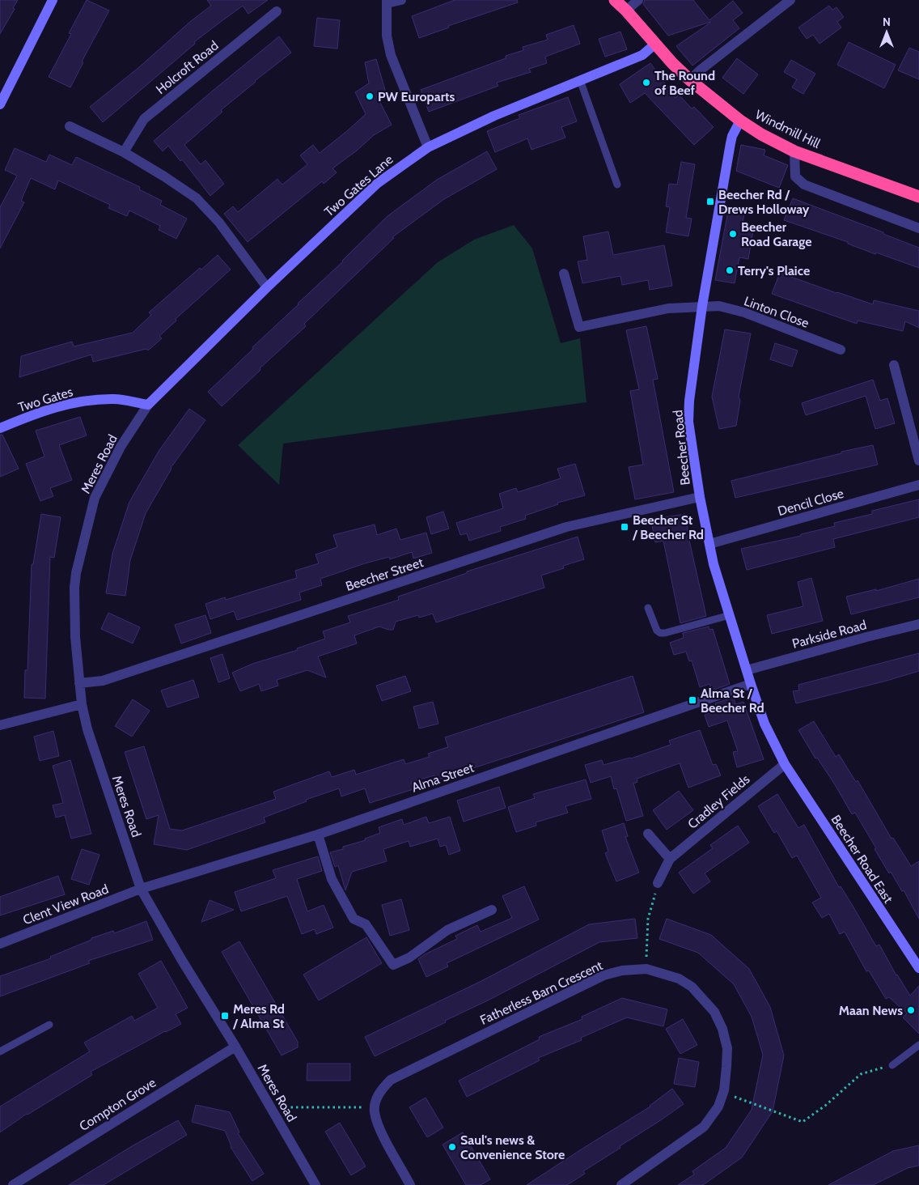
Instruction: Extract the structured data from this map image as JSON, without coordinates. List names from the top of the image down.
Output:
{
  "streets": {
    "highway": ["Windmill Hill"],
    "street": [
      "Holcroft Road",
      "Two Gates Lane",
      "Linton Close",
      "Two Gates",
      "Beecher Road",
      "Meres Road",
      "Dencil Close",
      "Beecher Street",
      "Parkside Road",
      "Alma Street",
      "Cradley Fields",
      "Beecher Road East",
      "Clent View Road",
      "Fatherless Barn Crescent",
      "Compton Grove"
    ]
  },
  "crossings": [
    ["Windmill Hill", "Two Gates Lane"],
    ["Windmill Hill", "Beecher Road"],
    ["Two Gates Lane", "Two Gates"],
    ["Two Gates Lane", "Meres Road"],
    ["Linton Close", "Beecher Road"],
    ["Two Gates", "Meres Road"],
    ["Beecher Road", "Dencil Close"],
    ["Beecher Road", "Beecher Street"],
    ["Beecher Road", "Parkside Road"],
    ["Beecher Road", "Alma Street"],
    ["Beecher Road", "Cradley Fields"],
    ["Beecher Road", "Beecher Road East"],
    ["Meres Road", "Beecher Street"],
    ["Meres Road", "Alma Street"],
    ["Meres Road", "Clent View Road"],
    ["Meres Road", "Compton Grove"],
    ["Alma Street", "Clent View Road"],
    ["Cradley Fields", "Beecher Road East"]
  ],
  "places": {
    "other": [
      "The Round of Beef",
      "PW Europarts",
      "Beecher Road Garage",
      "Terry's Plaice",
      "Maan News",
      "Saul's news & Convenience Store"
    ],
    "transit": [
      "Beecher Rd / Drews Holloway",
      "Beecher St / Beecher Rd",
      "Alma St / Beecher Rd",
      "Meres Rd / Alma St"
    ]
  },
  "north": "top"
}
